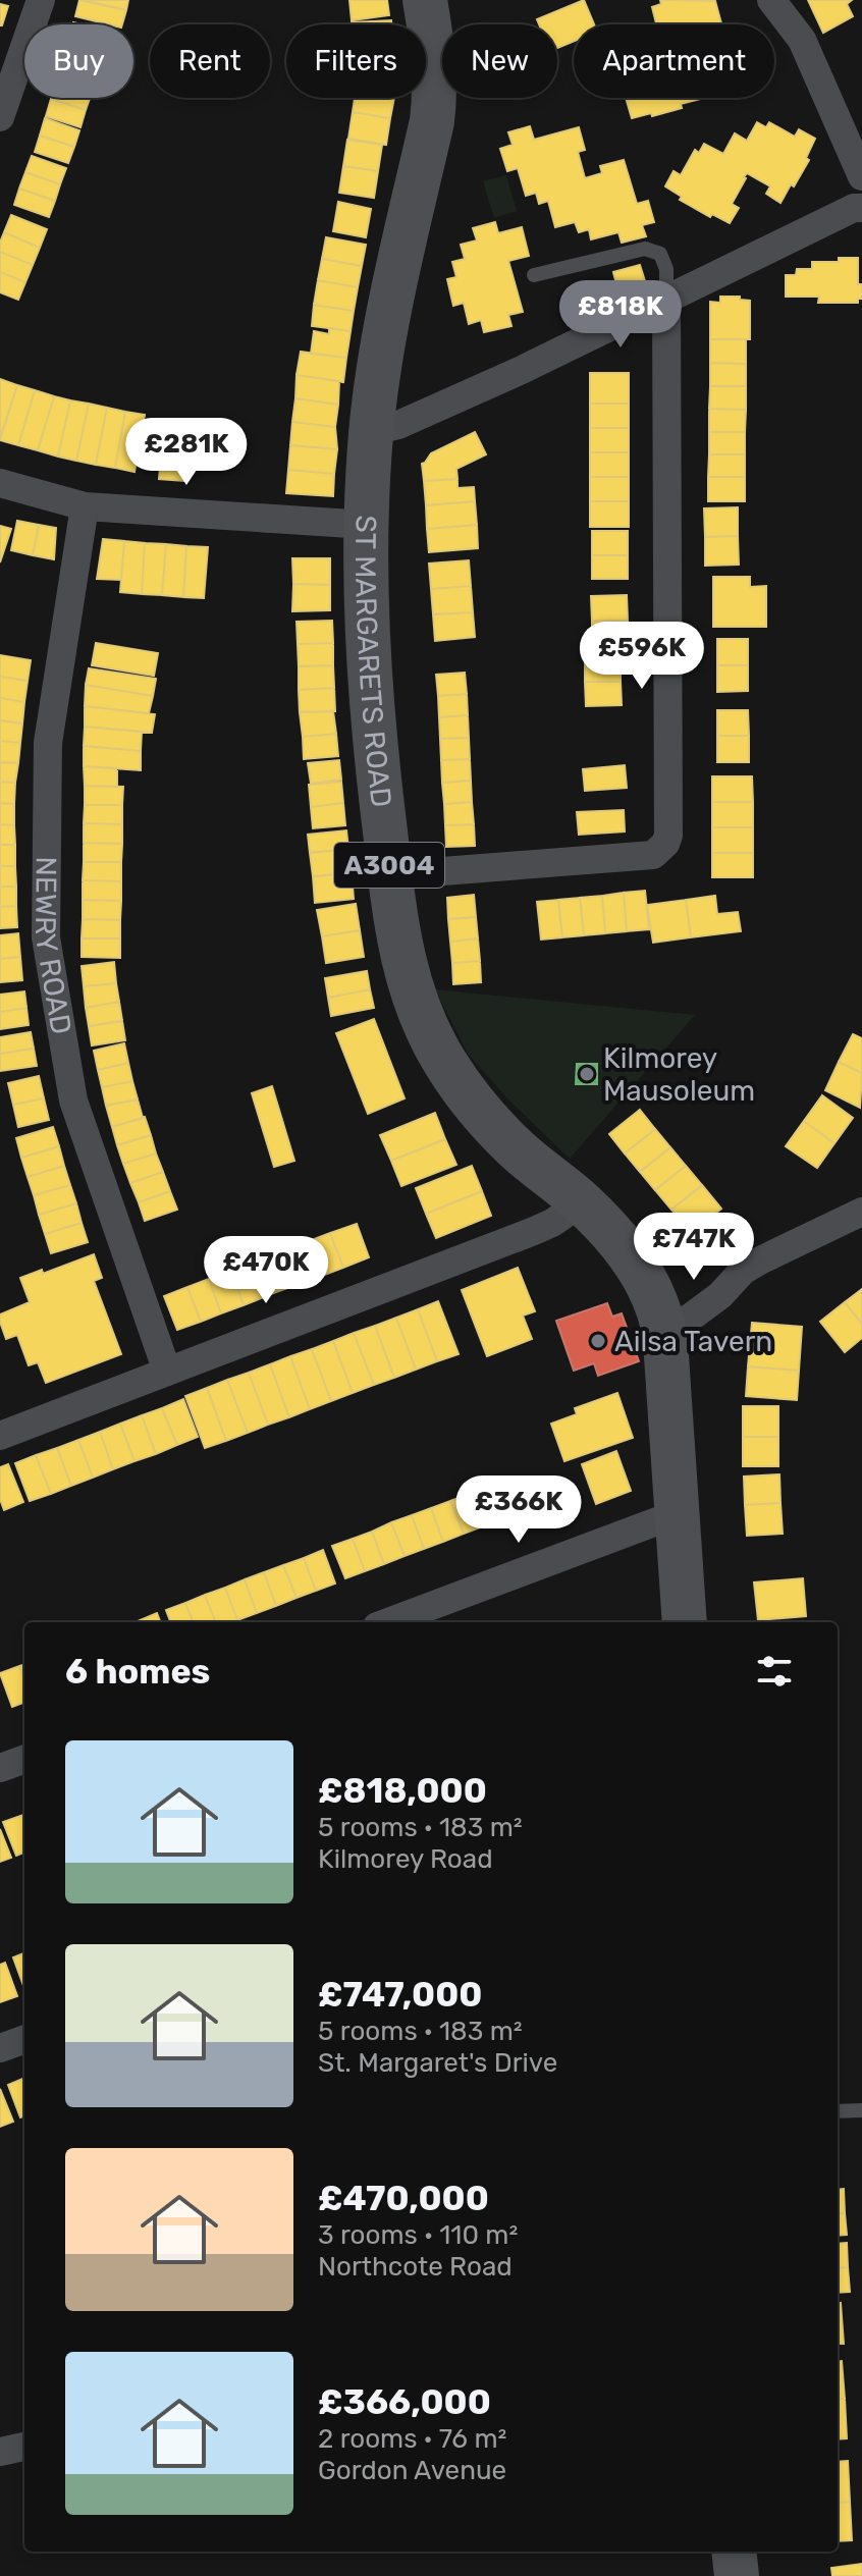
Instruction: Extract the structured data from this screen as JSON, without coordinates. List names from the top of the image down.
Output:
{
  "streets": {
    "main road": ["ST MARGARETS ROAD", "A3004"],
    "street": ["NEWRY ROAD"]
  },
  "places": ["Kilmorey Mausoleum", "Ailsa Tavern"],
  "page": {
    "chip": [
      "Buy",
      "Rent",
      "Filters",
      "New",
      "Apartment"
    ],
    "price": [
      "£818K",
      "£281K",
      "£596K",
      "£747K",
      "£470K",
      "£366K"
    ],
    "heading": "6 homes",
    "list": [
      {
        "name": "£818,000",
        "note": "5 rooms · 183 m² · Kilmorey Road"
      },
      {
        "name": "£747,000",
        "note": "5 rooms · 183 m² · St. Margaret's Drive"
      },
      {
        "name": "£470,000",
        "note": "3 rooms · 110 m² · Northcote Road"
      },
      {
        "name": "£366,000",
        "note": "2 rooms · 76 m² · Gordon Avenue"
      }
    ]
  }
}
